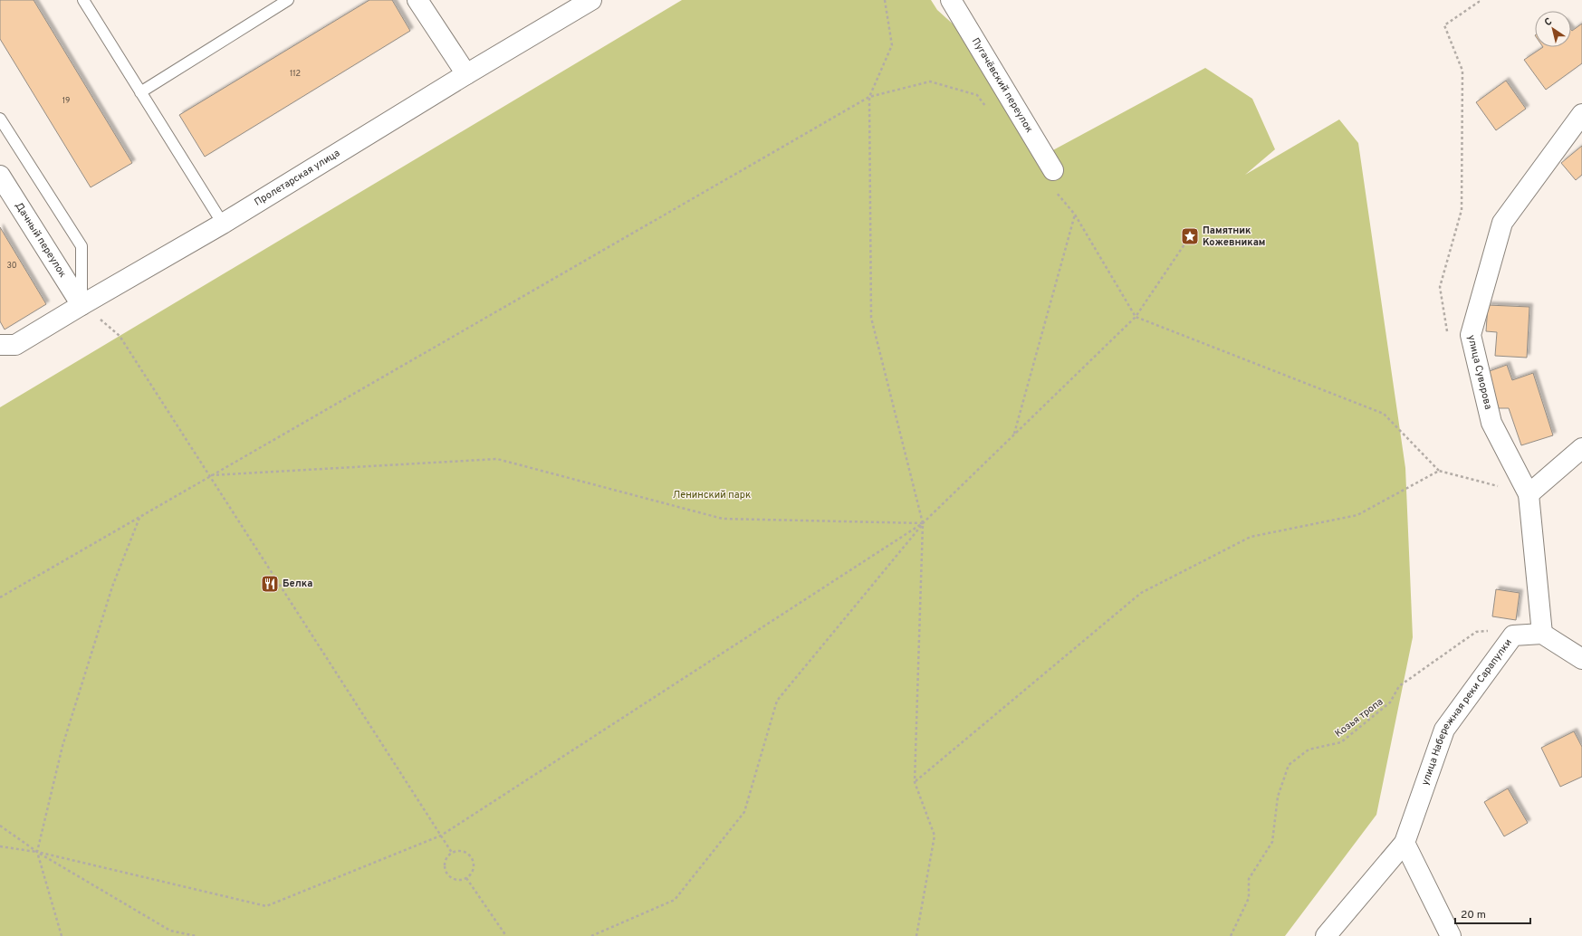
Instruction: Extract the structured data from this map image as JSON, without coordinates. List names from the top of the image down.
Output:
{
  "streets": {
    "street": [
      "Пугачёвский переулок",
      "Пролетарская улица",
      "Дачный переулок",
      "улица Суворова",
      "улица Набережная реки Сарапулки"
    ],
    "path": ["Козья тропа"]
  },
  "crossings": [
    ["Пролетарская улица", "Дачный переулок"],
    ["улица Набережная реки Сарапулки", "Козья тропа"]
  ],
  "parks": ["Ленинский парк"],
  "places": {
    "place": ["Памятник Кожевникам"],
    "restaurant": ["Белка"]
  },
  "house_numbers": ["112", "19", "30"],
  "scale_bar": "20 m",
  "north": "top left"
}
